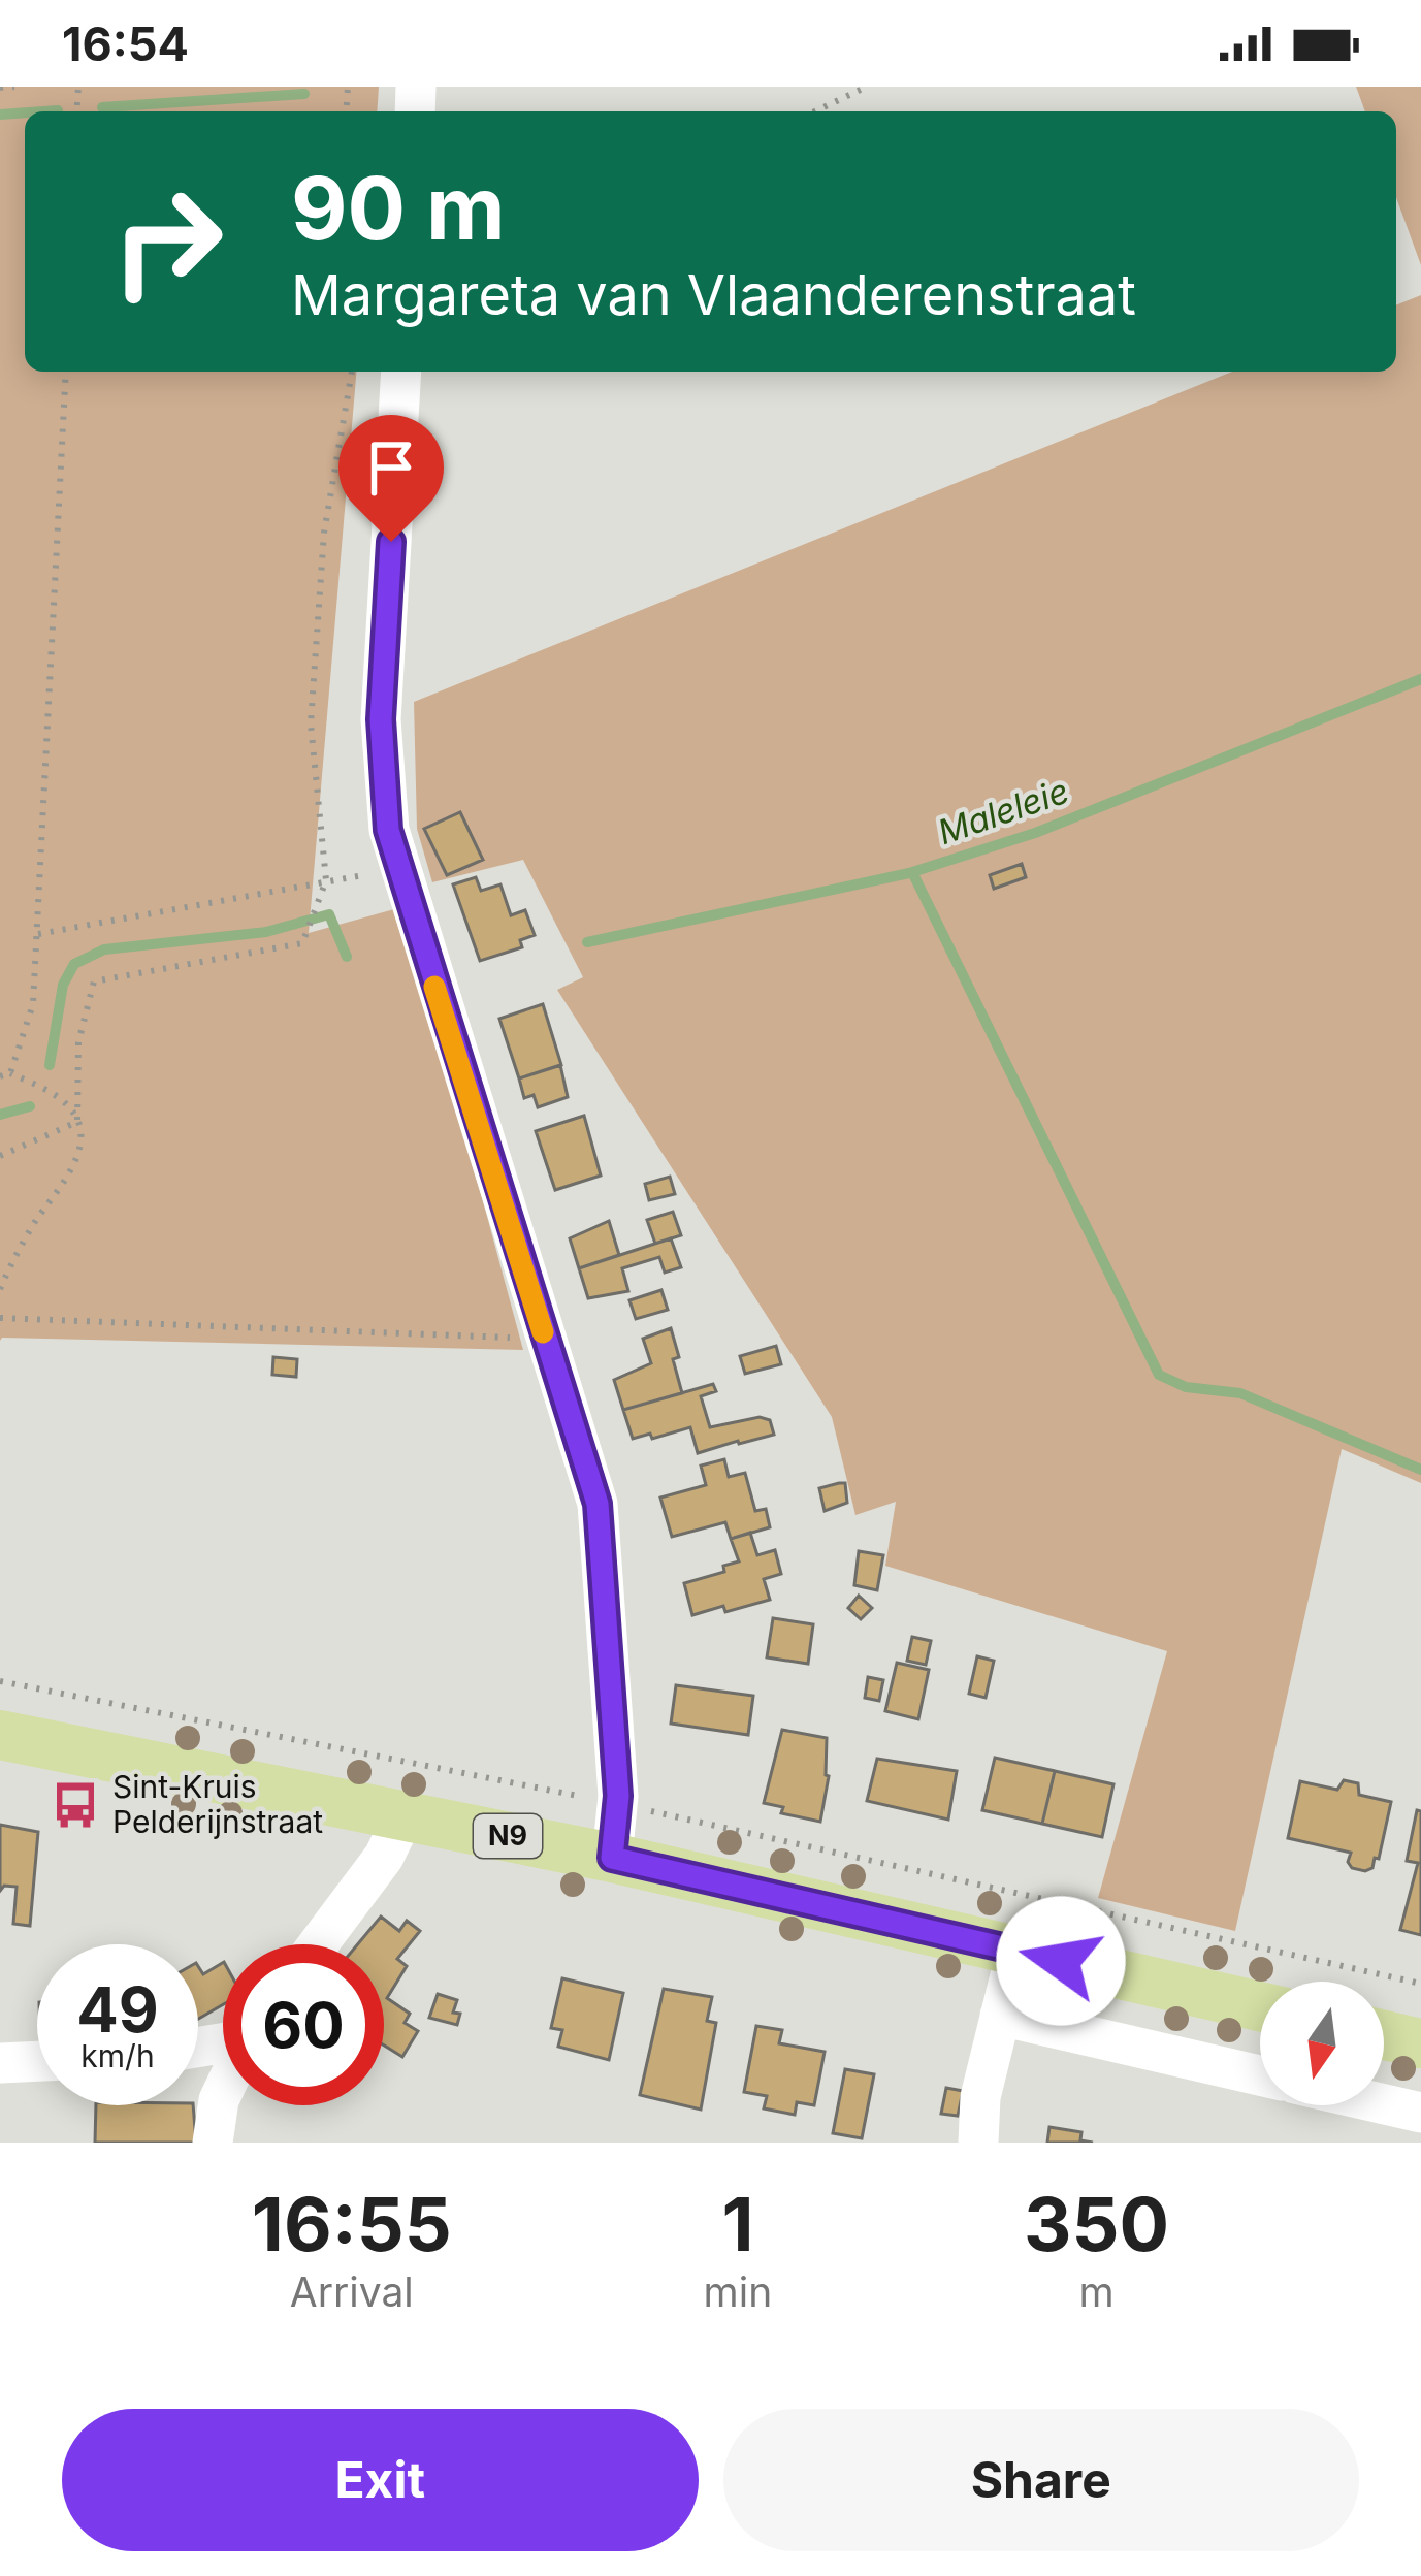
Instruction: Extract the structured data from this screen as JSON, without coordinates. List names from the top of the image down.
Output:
{
  "streets": {
    "main road": ["N9"]
  },
  "water": ["Maleleie"],
  "places": {
    "bus stop": ["Sint-Kruis Pelderijnstraat"]
  },
  "north": "bottom",
  "page": {
    "status": "16:54",
    "turn": ["90 m", "Margareta van Vlaanderenstraat"],
    "speed": "49 km/h",
    "limit": "60",
    "eta": [
      "16:55",
      "Arrival",
      "1",
      "min",
      "350",
      "m"
    ],
    "buttons": ["Exit", "Share"]
  }
}
